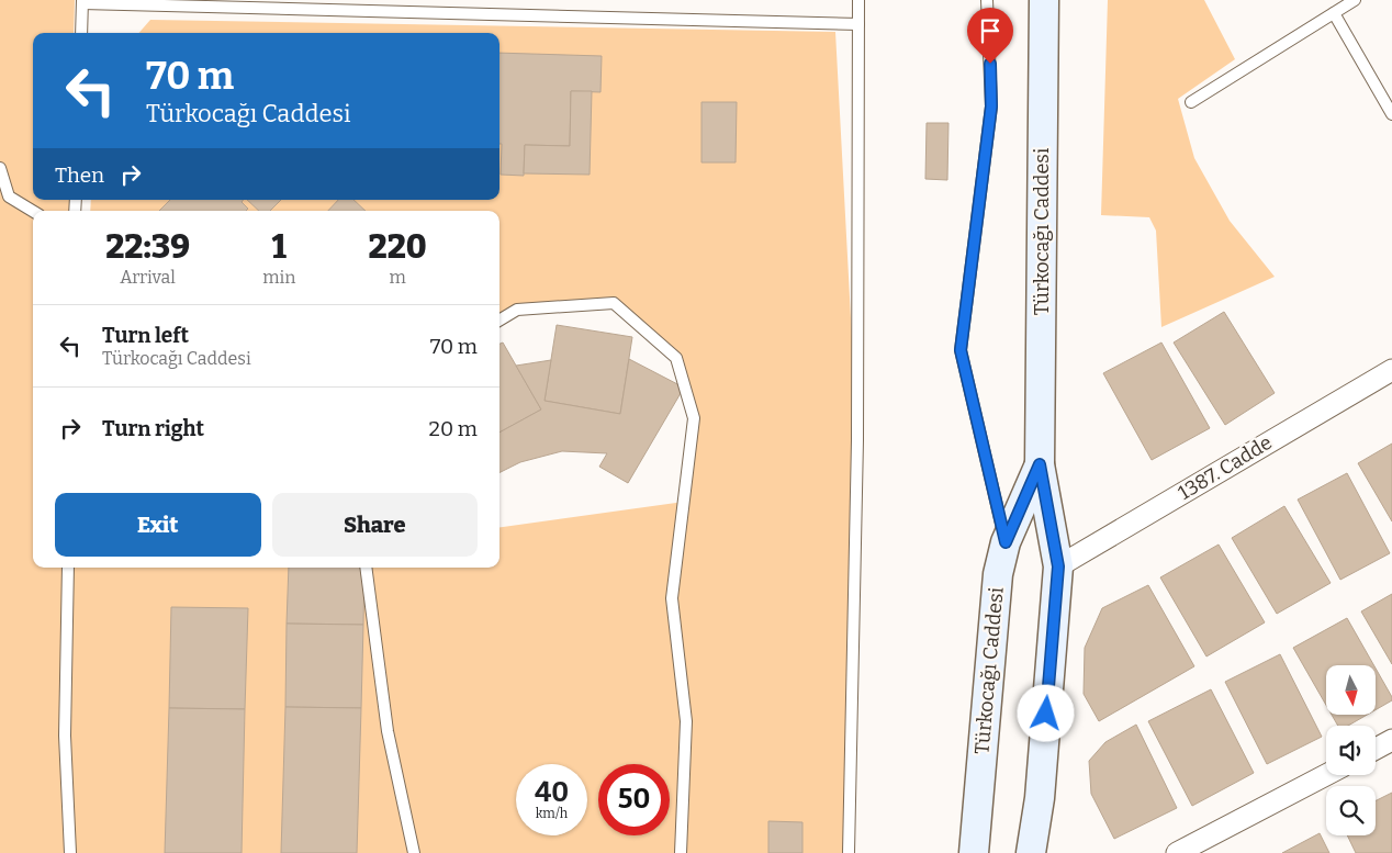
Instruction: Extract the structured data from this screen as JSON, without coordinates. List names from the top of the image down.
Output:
{
  "streets": {
    "main road": ["Türkocağı Caddesi"],
    "street": ["1387. Cadde"]
  },
  "crossings": [
    ["Türkocağı Caddesi", "1387. Cadde"]
  ],
  "north": "bottom",
  "page": {
    "turn": ["70 m", "Türkocağı Caddesi"],
    "then": "Then",
    "eta": [
      "22:39",
      "Arrival",
      "1",
      "min",
      "220",
      "m"
    ],
    "list": [
      {
        "name": "Turn left",
        "note": "Türkocağı Caddesi",
        "value": "70 m"
      },
      {
        "name": "Turn right",
        "value": "20 m"
      }
    ],
    "buttons": ["Exit", "Share"],
    "speed": "40 km/h",
    "limit": "50"
  }
}
